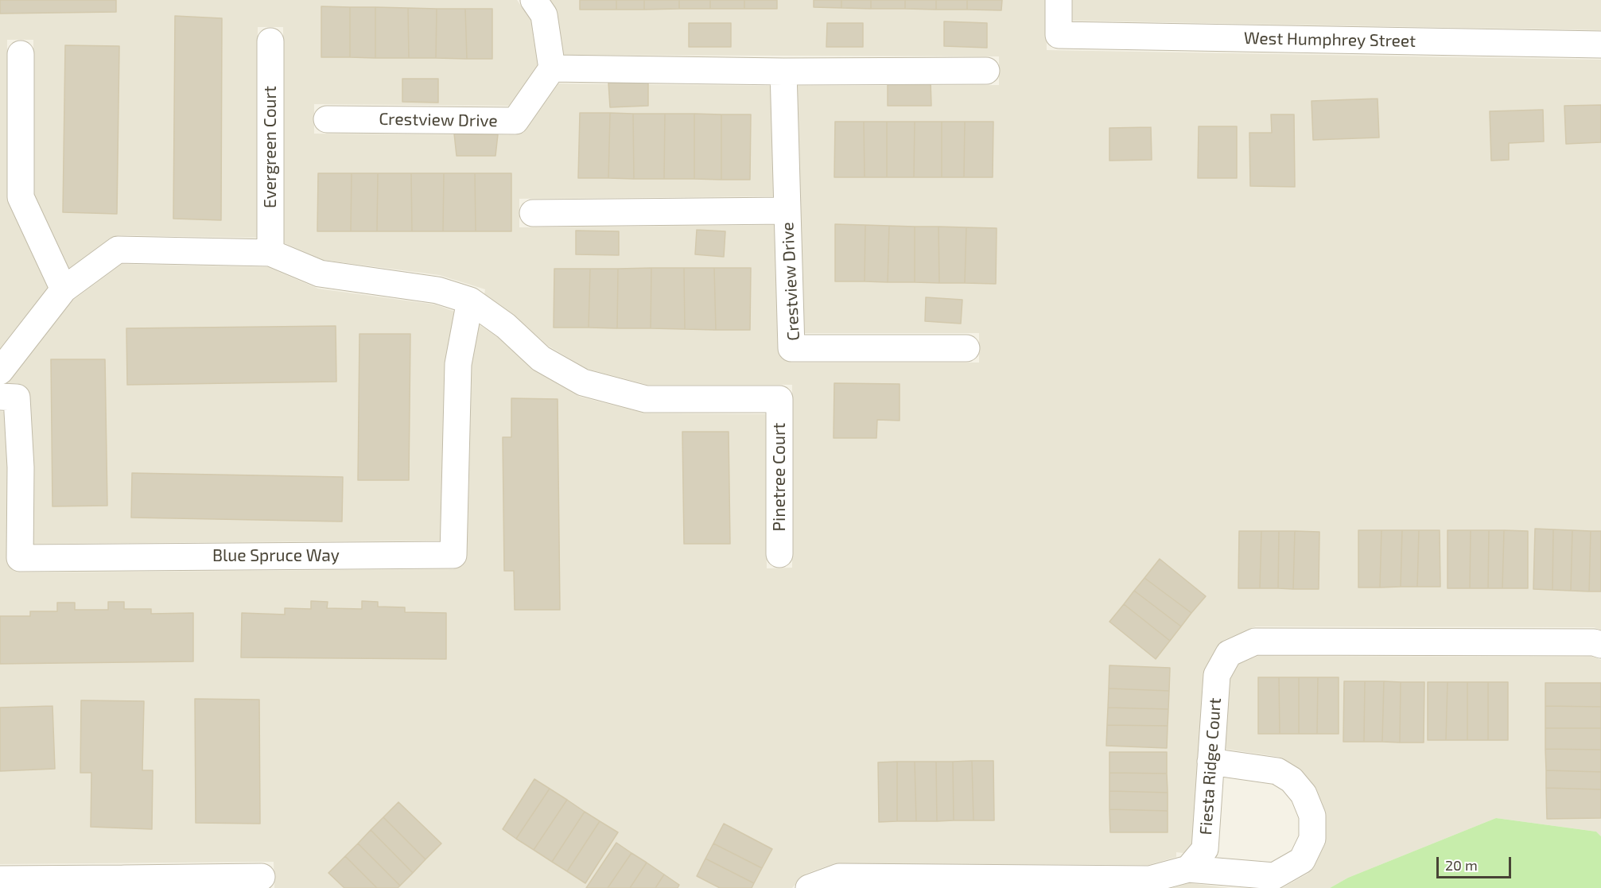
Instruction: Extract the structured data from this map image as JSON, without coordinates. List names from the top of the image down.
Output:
{
  "streets": {
    "street": [
      "West Humphrey Street",
      "Crestview Drive",
      "Evergreen Court",
      "Pinetree Court",
      "Blue Spruce Way",
      "Fiesta Ridge Court"
    ]
  },
  "crossings": [
    ["Pinetree Court", "Blue Spruce Way"]
  ],
  "scale_bar": "20 m"
}
